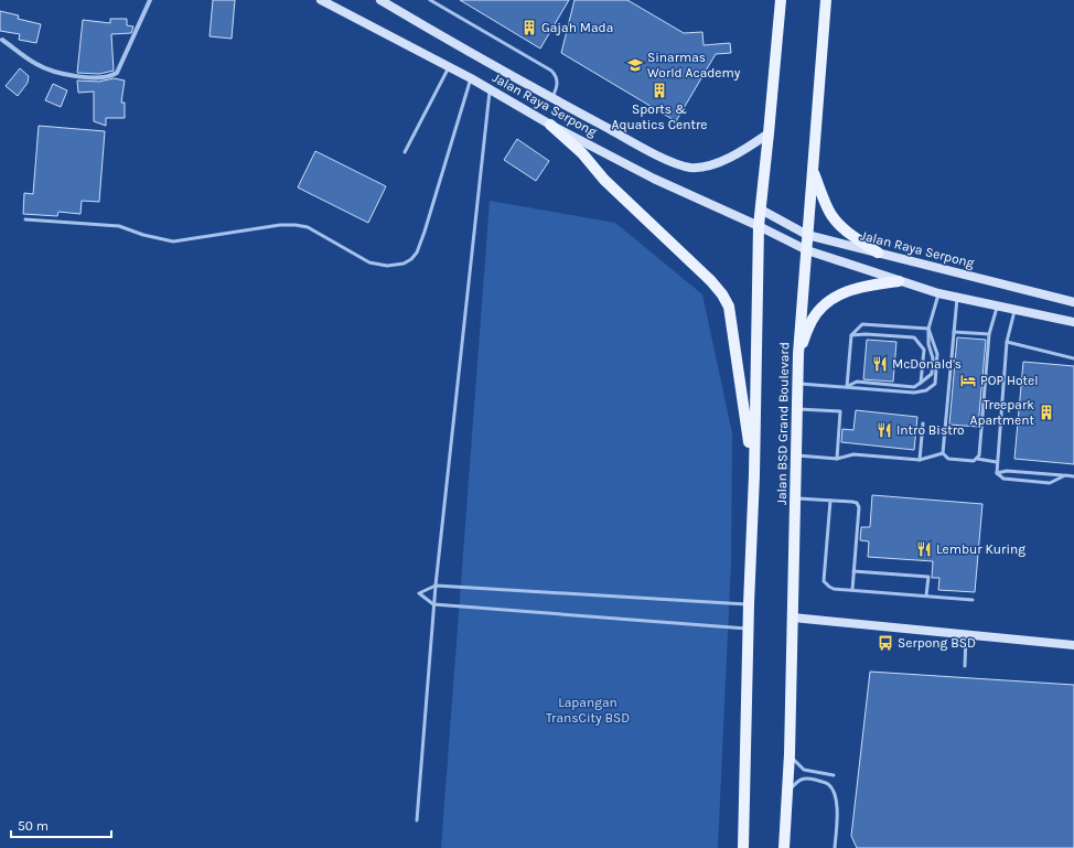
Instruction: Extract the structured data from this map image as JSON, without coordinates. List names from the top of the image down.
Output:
{
  "streets": {
    "main road": ["Jalan Raya Serpong", "Jalan BSD Grand Boulevard"]
  },
  "crossings": [
    ["Jalan Raya Serpong", "Jalan BSD Grand Boulevard"]
  ],
  "parks": ["Lapangan TransCity BSD"],
  "places": {
    "building": ["Gajah Mada", "Sports & Aquatics Centre", "Treepark Apartment"],
    "school or university": ["Sinarmas World Academy"],
    "restaurant": ["McDonald's", "Intro Bistro", "Lembur Kuring"],
    "hotel": ["POP Hotel"],
    "bus stop": ["Serpong BSD"]
  },
  "scale_bar": "50 m"
}
